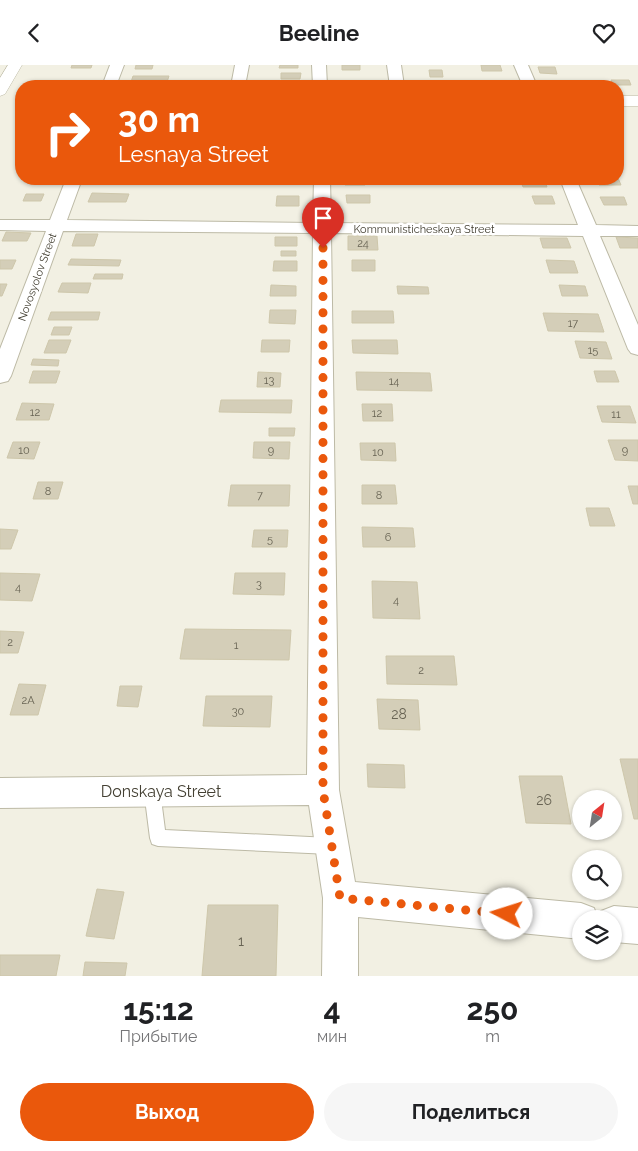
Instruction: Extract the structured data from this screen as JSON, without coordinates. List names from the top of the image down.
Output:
{
  "streets": {
    "street": ["Kommunisticheskaya Street", "Novosyolov Street", "Donskaya Street"]
  },
  "crossings": [
    ["Kommunisticheskaya Street", "Novosyolov Street"]
  ],
  "house_numbers": [
    "24",
    "17",
    "15",
    "13",
    "14",
    "12",
    "12",
    "11",
    "10",
    "9",
    "9",
    "10",
    "8",
    "7",
    "8",
    "6",
    "5",
    "3",
    "4",
    "4",
    "2",
    "1",
    "2",
    "2А",
    "30",
    "28",
    "26",
    "1"
  ],
  "north": "top right",
  "page": {
    "header": "Beeline",
    "turn": ["30 m", "Lesnaya Street"],
    "eta": [
      "15:12",
      "Прибытие",
      "4",
      "мин",
      "250",
      "m"
    ],
    "buttons": ["Выход", "Поделиться"]
  }
}
